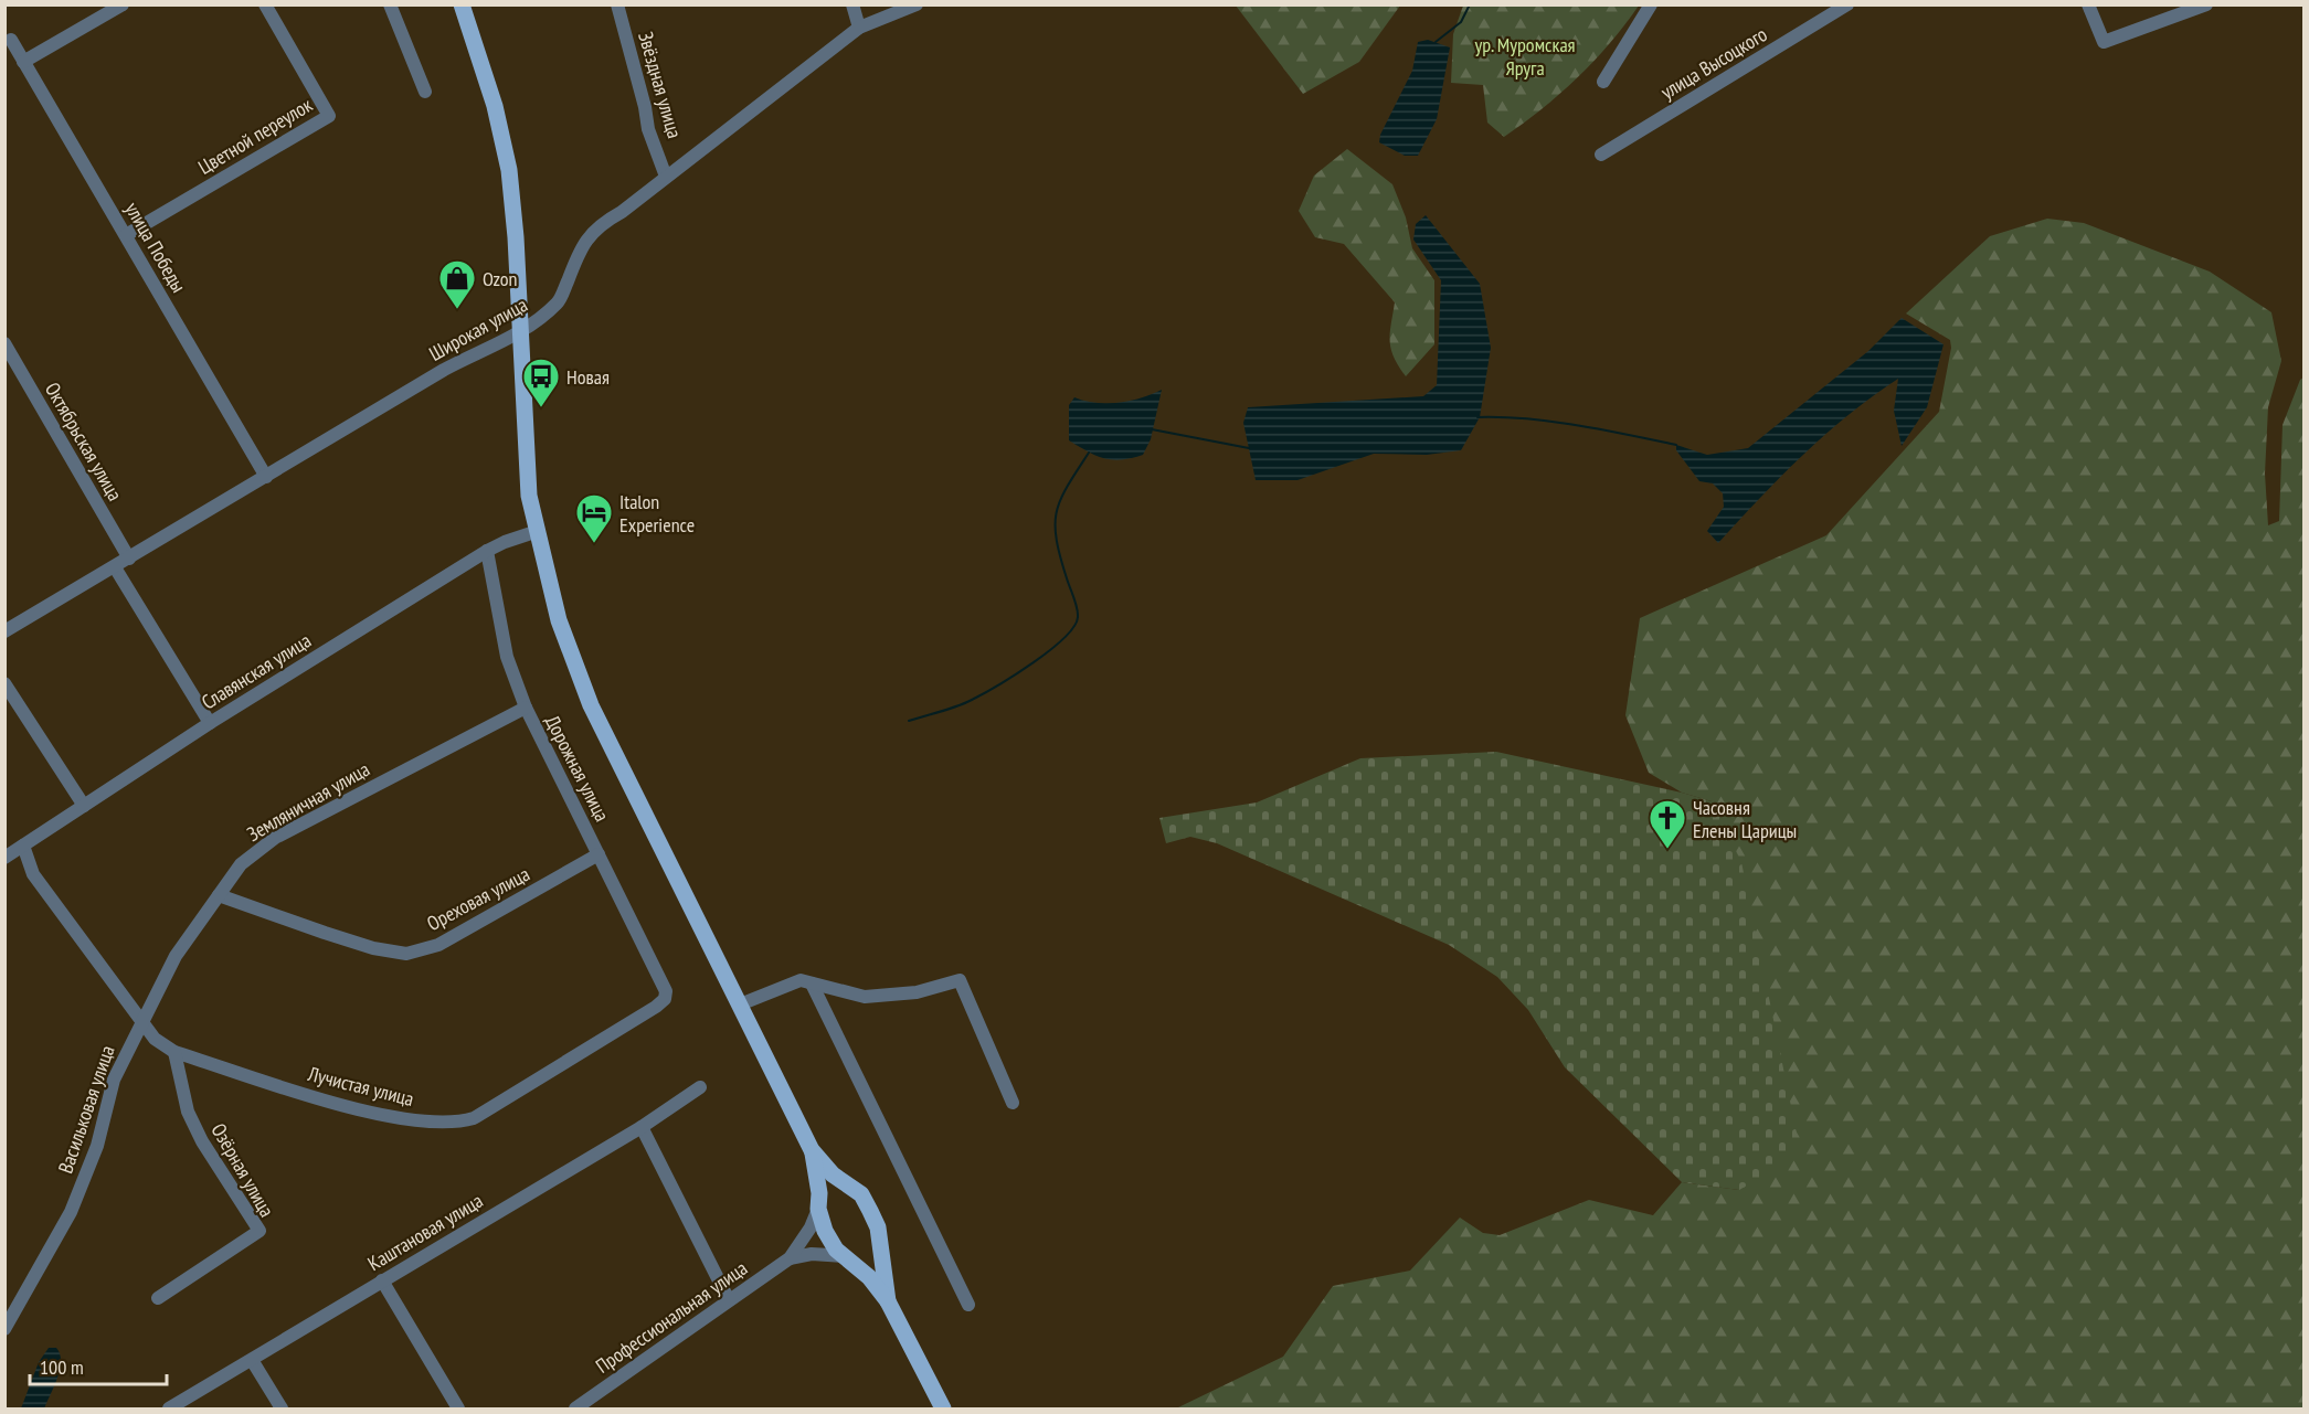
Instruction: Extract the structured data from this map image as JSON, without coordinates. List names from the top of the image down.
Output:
{
  "streets": {
    "street": [
      "улица Высоцкого",
      "Звёздная улица",
      "Цветной переулок",
      "улица Победы",
      "Широкая улица",
      "Октябрьская улица",
      "Славянская улица",
      "Дорожная улица",
      "Земляничная улица",
      "Ореховая улица",
      "Лучистая улица",
      "Васильковая улица",
      "Озёрная улица",
      "Каштановая улица",
      "Профессиональная улица"
    ]
  },
  "crossings": [
    ["Звёздная улица", "Широкая улица"],
    ["Цветной переулок", "улица Победы"],
    ["улица Победы", "Широкая улица"],
    ["Широкая улица", "Октябрьская улица"],
    ["Славянская улица", "Дорожная улица"],
    ["Дорожная улица", "Земляничная улица"],
    ["Дорожная улица", "Ореховая улица"],
    ["Дорожная улица", "Лучистая улица"],
    ["Земляничная улица", "Ореховая улица"],
    ["Земляничная улица", "Лучистая улица"],
    ["Земляничная улица", "Васильковая улица"],
    ["Лучистая улица", "Васильковая улица"],
    ["Лучистая улица", "Озёрная улица"]
  ],
  "parks": ["ур. Муромская Яруга"],
  "places": {
    "shop": ["Ozon"],
    "bus stop": ["Новая"],
    "hotel": ["Italon Experience"],
    "church": ["Часовня Елены Царицы"]
  },
  "scale_bar": "100 m"
}
